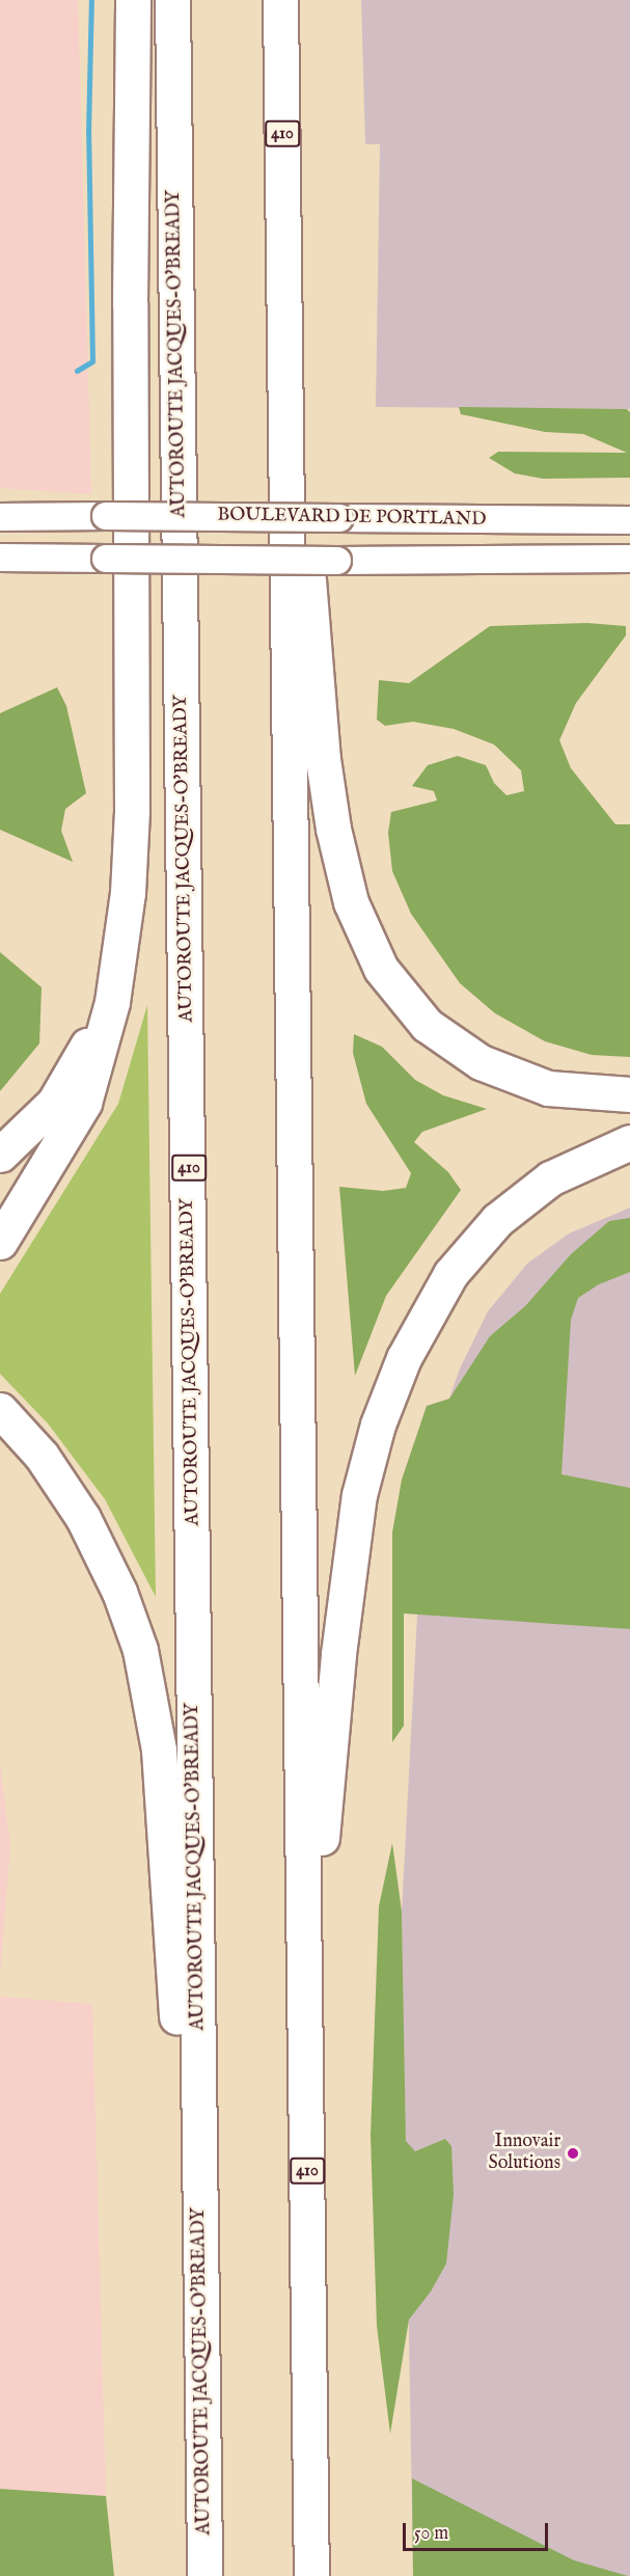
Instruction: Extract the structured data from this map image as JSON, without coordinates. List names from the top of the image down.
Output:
{
  "streets": {
    "highway": ["410", "AUTOROUTE JACQUES-O'BREADY"],
    "main road": ["BOULEVARD DE PORTLAND"]
  },
  "places": ["Innovair Solutions"],
  "scale_bar": "50 m"
}
